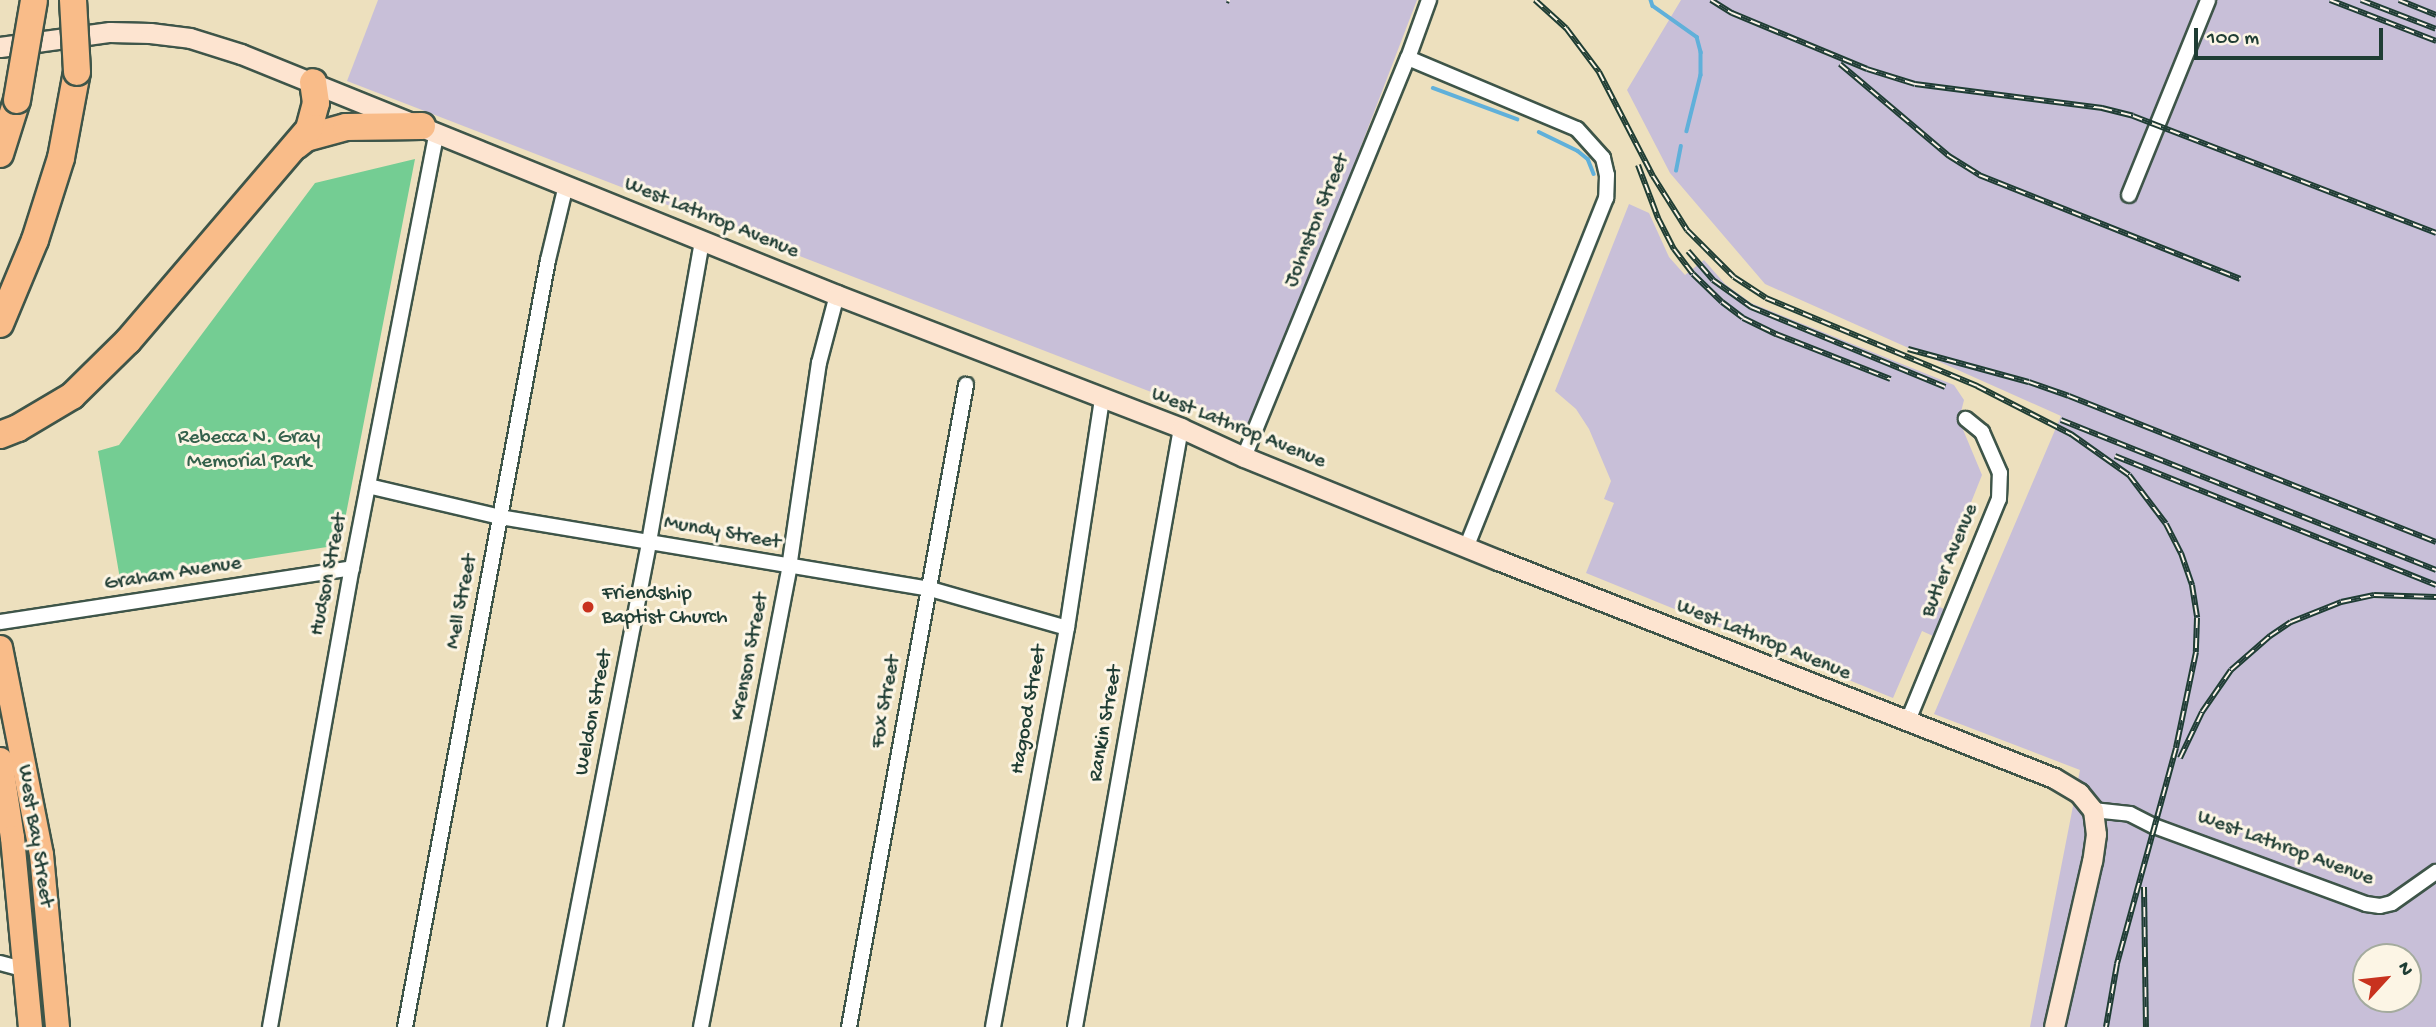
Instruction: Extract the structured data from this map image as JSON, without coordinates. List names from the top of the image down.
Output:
{
  "streets": {
    "main road": ["West Bay Street"],
    "street": [
      "West Lathrop Avenue",
      "Johnston Street",
      "Mundy Street",
      "Butler Avenue",
      "Graham Avenue",
      "Hudson Street",
      "Mell Street",
      "Krenson Street",
      "Fox Street",
      "Hagood Street",
      "Weldon Street",
      "Rankin Street"
    ]
  },
  "crossings": [
    ["West Lathrop Avenue", "Johnston Street"],
    ["West Lathrop Avenue", "Butler Avenue"],
    ["West Lathrop Avenue", "Hudson Street"],
    ["West Lathrop Avenue", "Mell Street"],
    ["West Lathrop Avenue", "Krenson Street"],
    ["West Lathrop Avenue", "Hagood Street"],
    ["West Lathrop Avenue", "Weldon Street"],
    ["West Lathrop Avenue", "Rankin Street"],
    ["Mundy Street", "Hudson Street"],
    ["Mundy Street", "Mell Street"],
    ["Mundy Street", "Krenson Street"],
    ["Mundy Street", "Fox Street"],
    ["Mundy Street", "Hagood Street"],
    ["Mundy Street", "Weldon Street"],
    ["Graham Avenue", "Hudson Street"]
  ],
  "parks": ["Rebecca N. Gray Memorial Park"],
  "places": ["Friendship Baptist Church"],
  "scale_bar": "100 m",
  "north": "top right"
}
